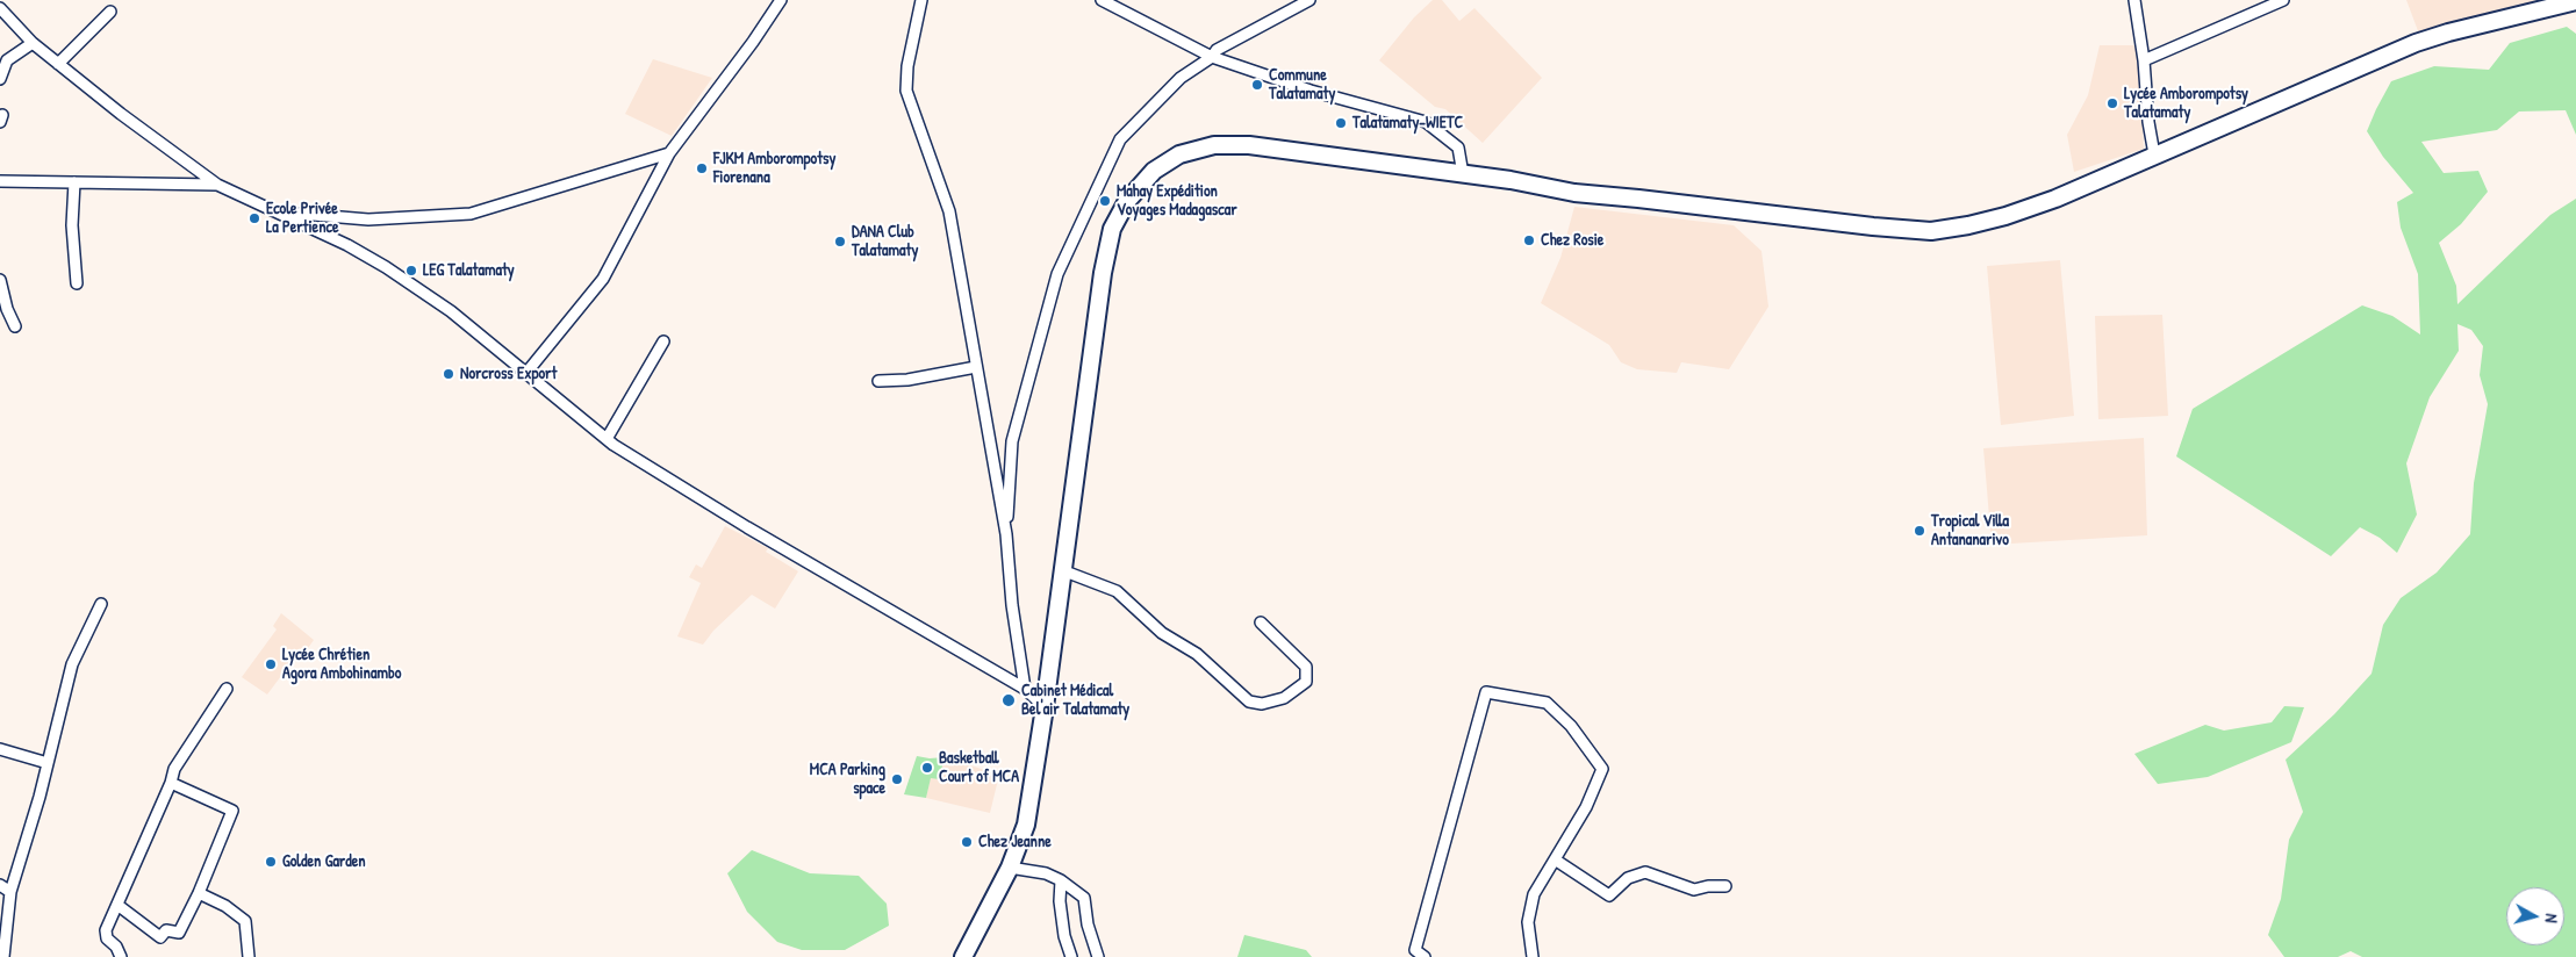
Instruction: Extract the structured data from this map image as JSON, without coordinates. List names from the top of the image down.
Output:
{
  "places": [
    "Commune Talatamaty",
    "Lycée Amborompotsy Talatamaty",
    "Talatamaty-WIETC",
    "FJKM Amborompotsy Fiorenana",
    "Mahay Expédition Voyages Madagascar",
    "Ecole Privée La Pertience",
    "Chez Rosie",
    "DANA Club Talatamaty",
    "LEG Talatamaty",
    "Norcross Export",
    "Tropical Villa Antananarivo",
    "Lycée Chrétien Agora Ambohinambo",
    "Cabinet Médical Bel'air Talatamaty",
    "Basketball Court of MCA",
    "MCA Parking space",
    "Chez Jeanne",
    "Golden Garden"
  ],
  "north": "right"
}
